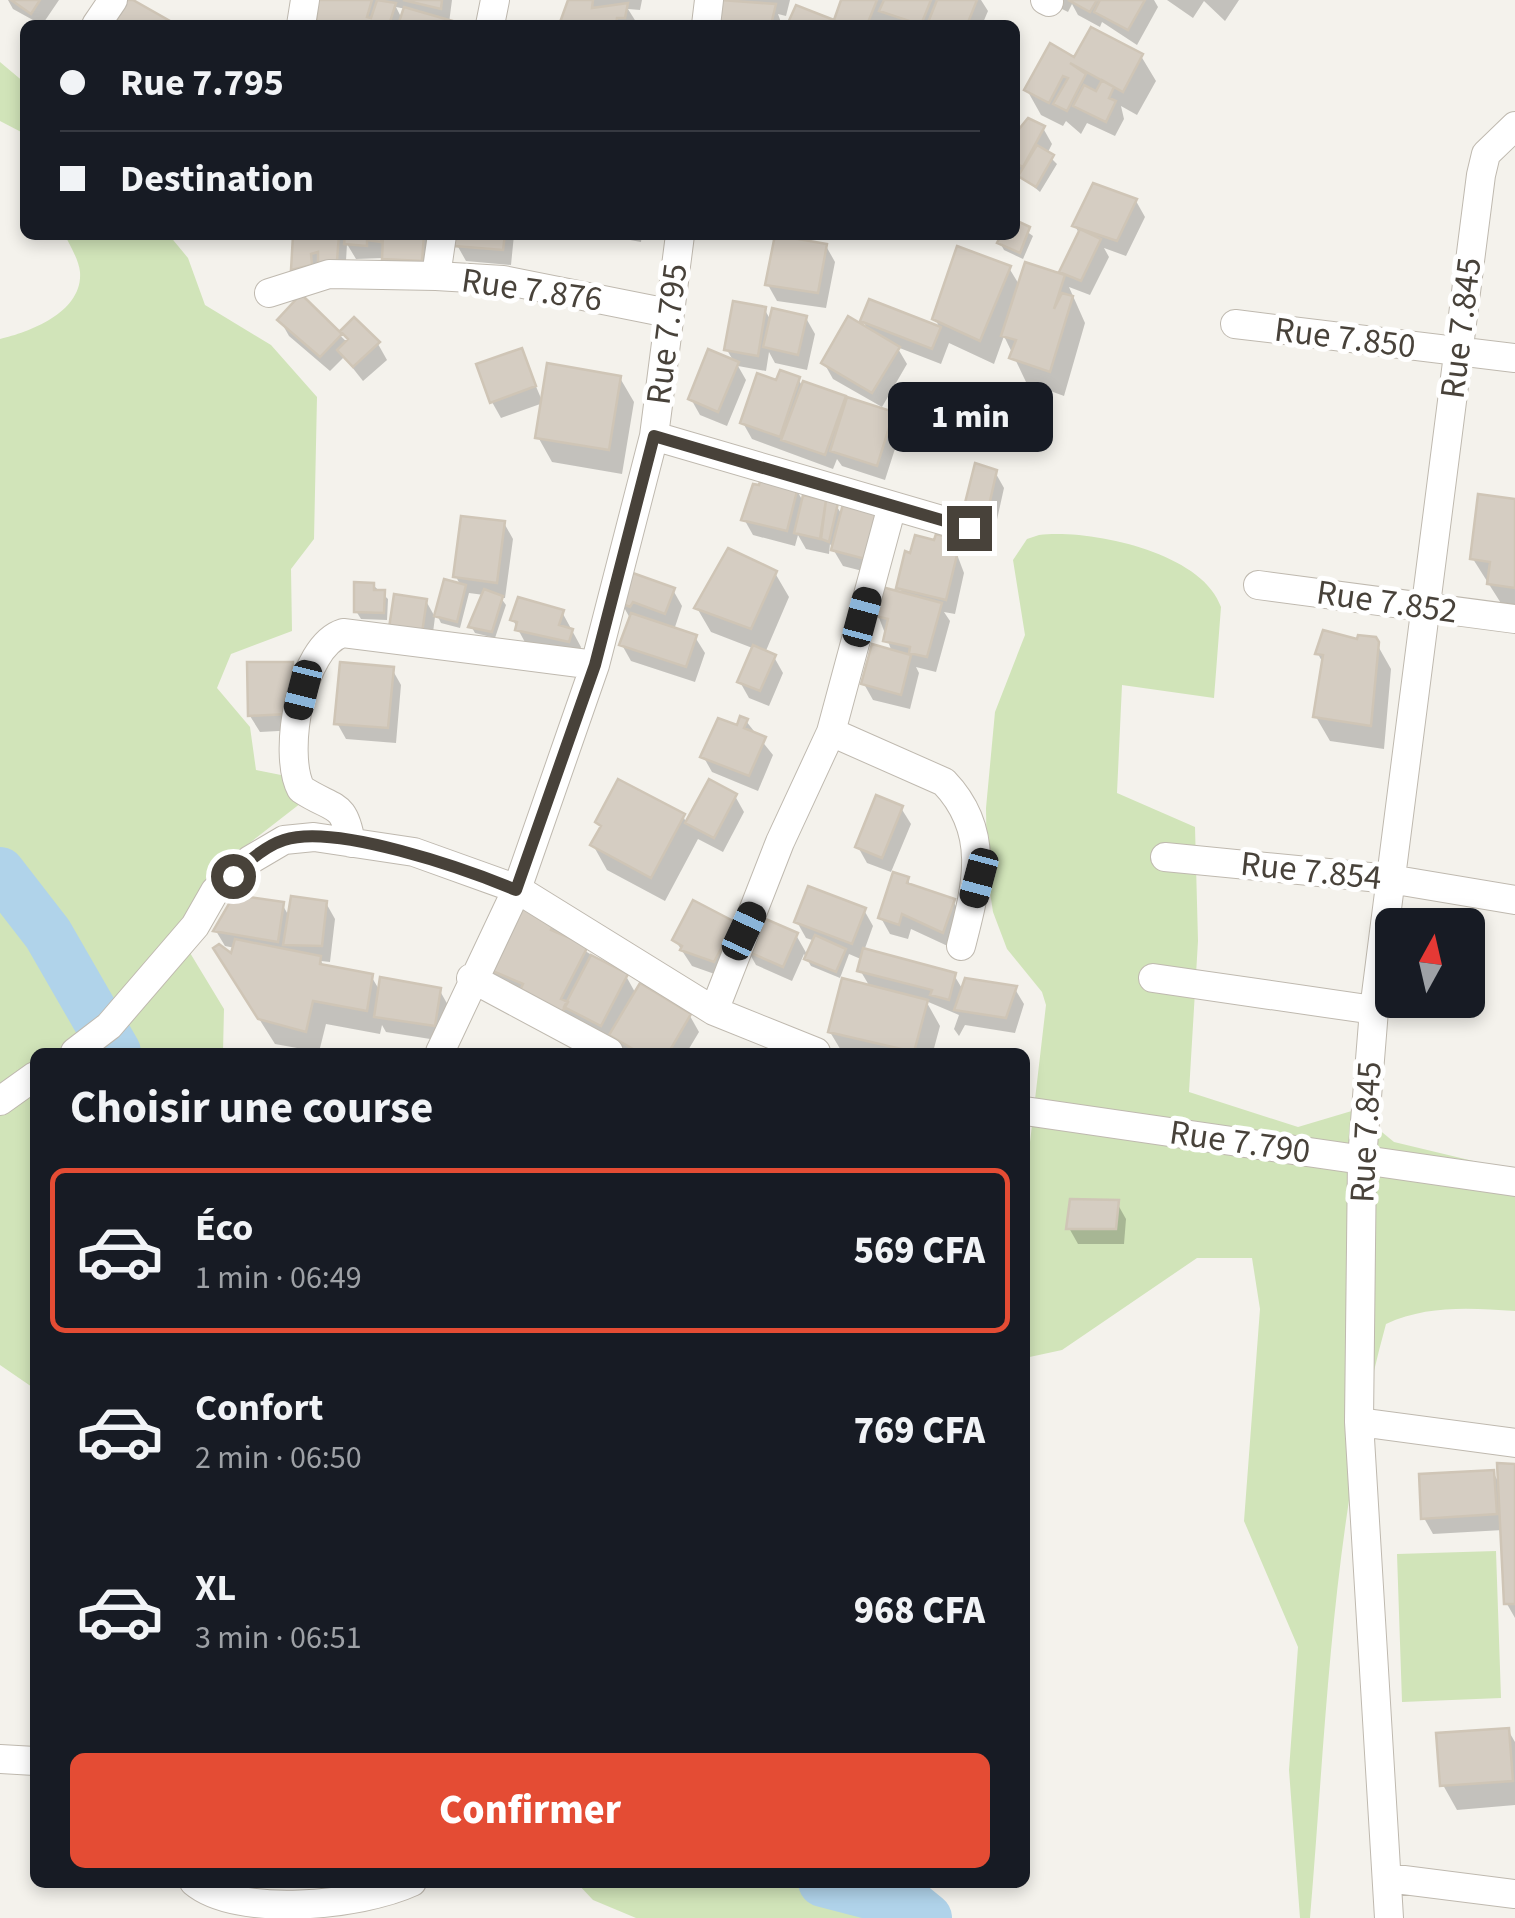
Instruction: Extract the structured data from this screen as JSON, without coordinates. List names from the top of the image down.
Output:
{
  "streets": {
    "street": [
      "Rue 7.876",
      "Rue 7.845",
      "Rue 7.795",
      "Rue 7.850",
      "Rue 7.852",
      "Rue 7.854",
      "Rue 7.790"
    ]
  },
  "crossings": [
    ["Rue 7.876", "Rue 7.795"],
    ["Rue 7.845", "Rue 7.850"],
    ["Rue 7.845", "Rue 7.852"],
    ["Rue 7.845", "Rue 7.854"],
    ["Rue 7.845", "Rue 7.790"]
  ],
  "north": "top",
  "page": {
    "banner": ["Rue 7.795", "Destination"],
    "bubble": "1 min",
    "heading": "Choisir une course",
    "list": [
      {
        "name": "Éco",
        "note": "1 min · 06:49",
        "value": "569 CFA"
      },
      {
        "name": "Confort",
        "note": "2 min · 06:50",
        "value": "769 CFA"
      },
      {
        "name": "XL",
        "note": "3 min · 06:51",
        "value": "968 CFA"
      }
    ],
    "buttons": "Confirmer"
  }
}
